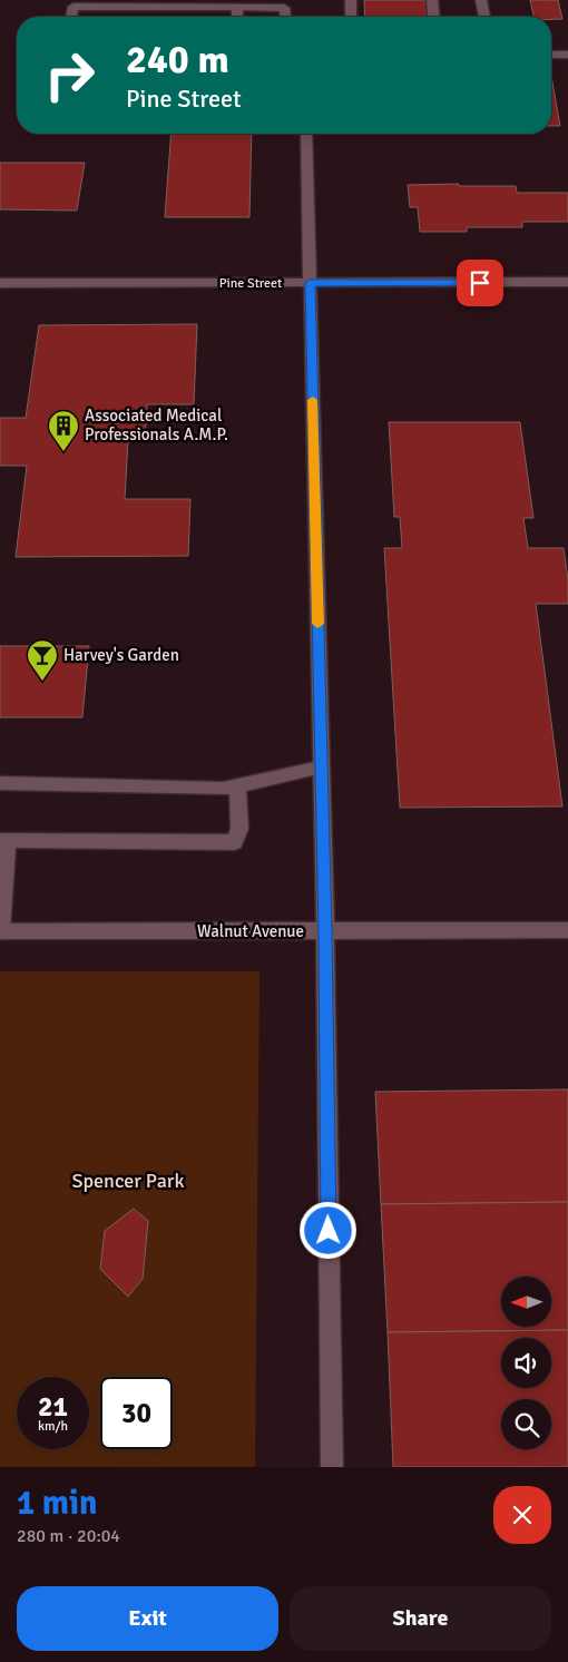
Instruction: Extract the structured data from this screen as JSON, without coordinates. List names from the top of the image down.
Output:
{
  "streets": {
    "street": ["Pine Street", "Walnut Avenue"]
  },
  "parks": ["Spencer Park"],
  "places": {
    "building": ["Associated Medical Professionals A.M.P."],
    "bar": ["Harvey's Garden"]
  },
  "north": "left",
  "page": {
    "turn": ["240 m", "Pine Street"],
    "speed": "21 km/h",
    "limit": "30",
    "heading": ["1 min", "280 m · 20:04"],
    "buttons": ["Exit", "Share"]
  }
}
